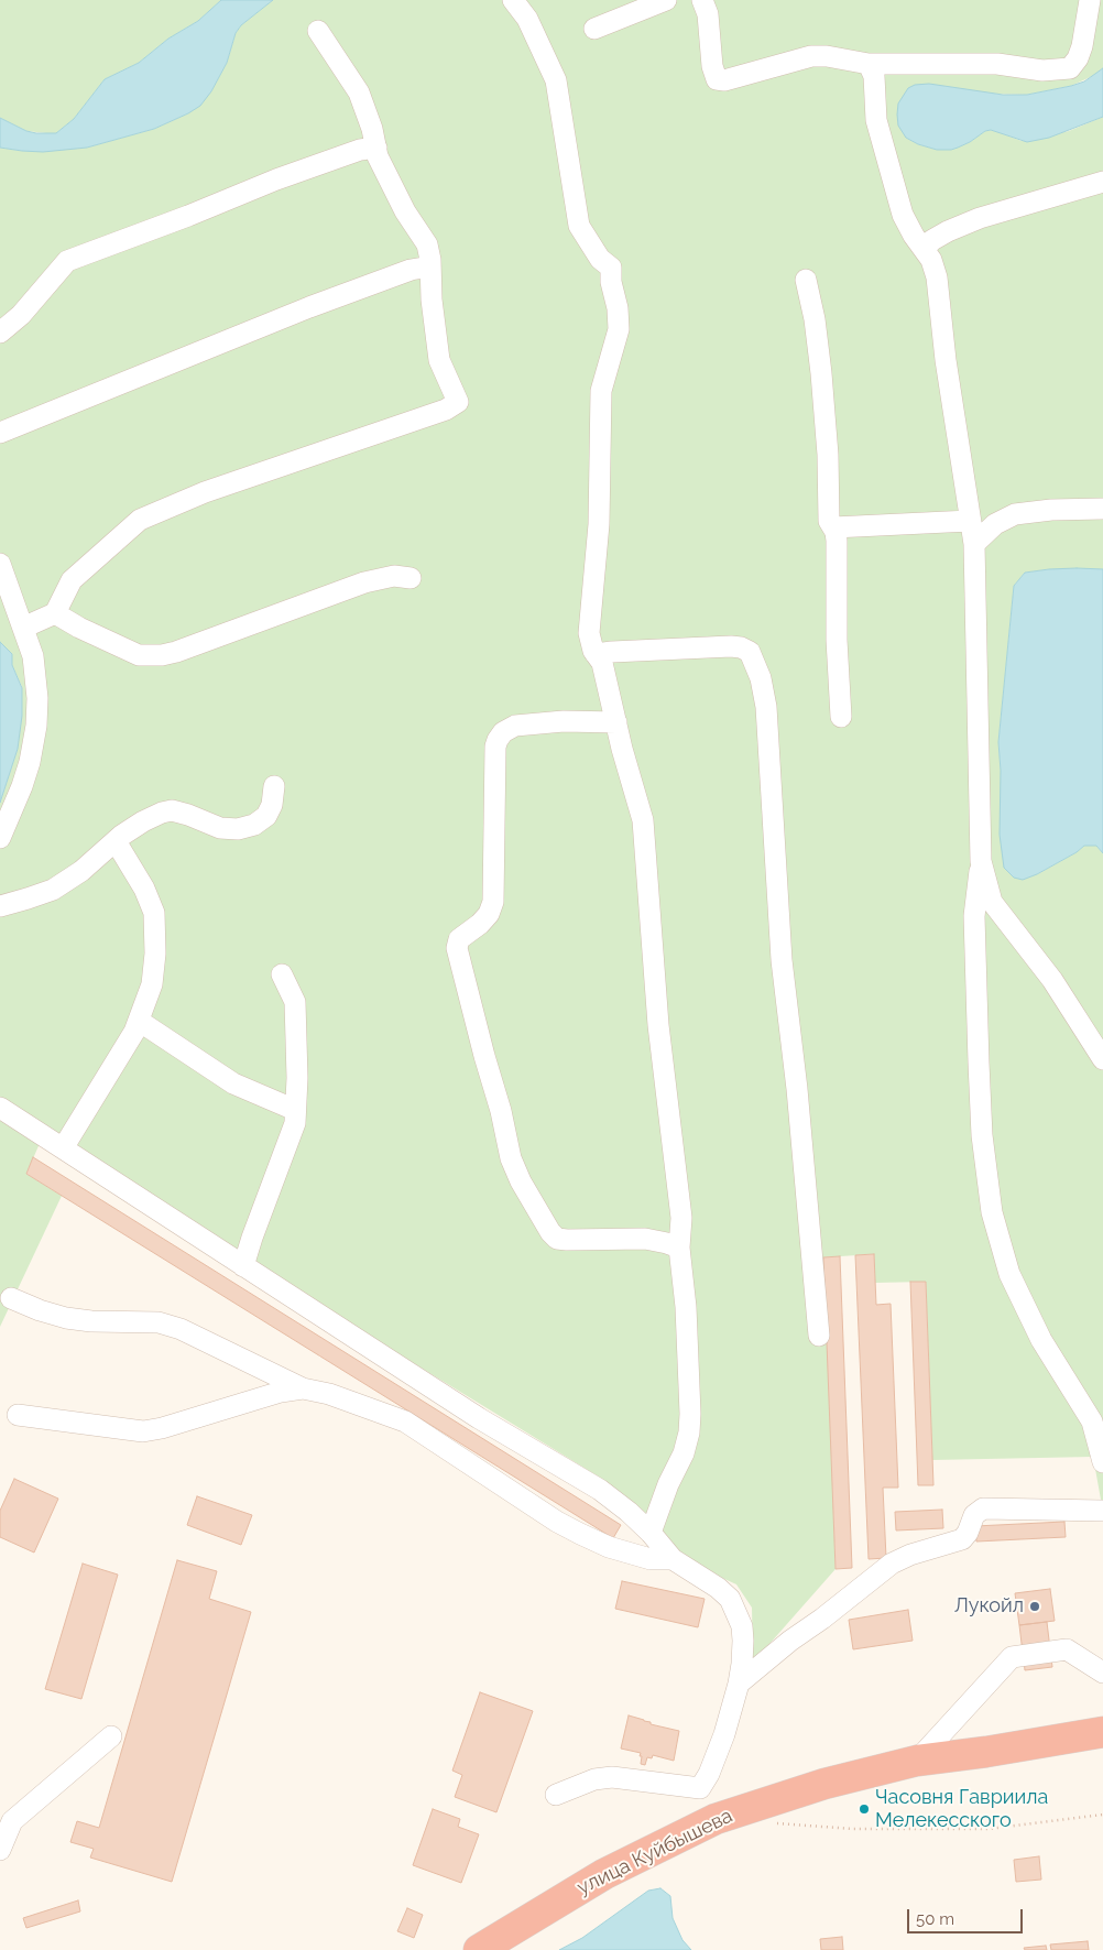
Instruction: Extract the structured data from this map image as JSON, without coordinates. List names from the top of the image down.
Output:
{
  "streets": {
    "highway": ["улица Куйбышева"]
  },
  "places": ["Лукойл", "Часовня Гавриила Мелекесского"],
  "scale_bar": "50 m"
}
